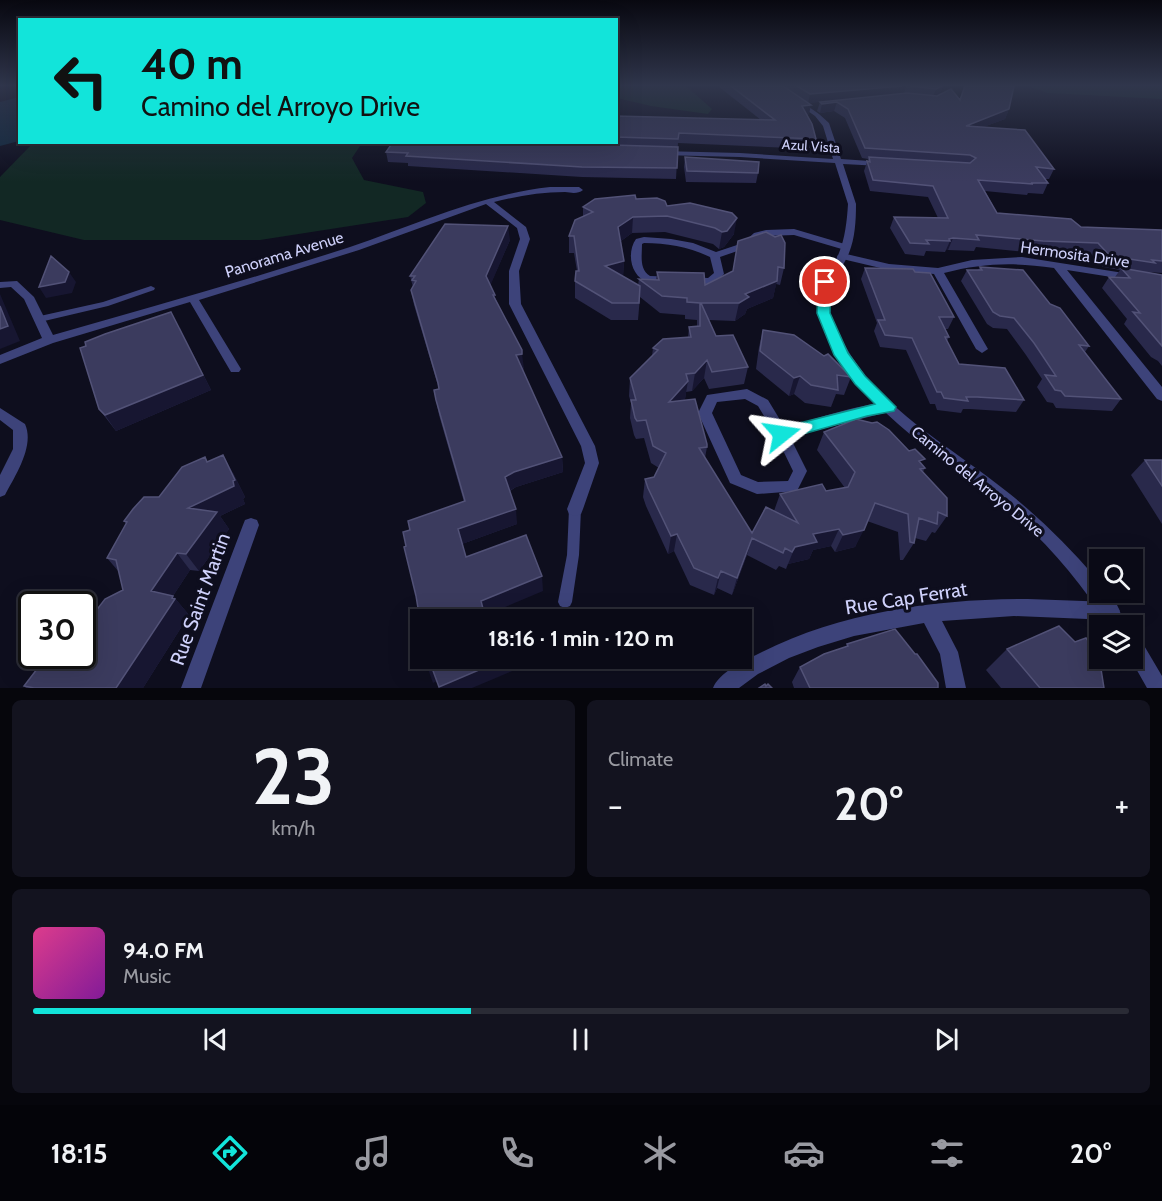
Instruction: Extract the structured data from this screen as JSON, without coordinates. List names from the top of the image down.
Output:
{
  "streets": {
    "street": [
      "Azul Vista",
      "Panorama Avenue",
      "Hermosita Drive",
      "Camino del Arroyo Drive",
      "Rue Cap Ferrat",
      "Rue Saint Martin"
    ]
  },
  "crossings": [
    ["Azul Vista", "Camino del Arroyo Drive"],
    ["Hermosita Drive", "Camino del Arroyo Drive"]
  ],
  "page": {
    "turn": ["40 m", "Camino del Arroyo Drive"],
    "limit": "30",
    "trip": "18:16 · 1 min · 120 m",
    "tile": [
      ["23", "km/h"],
      "Climate"
    ],
    "heat": ["−", "20°", "+"],
    "song": ["94.0 FM", "Music"],
    "tabs": ["18:15", "20°"]
  }
}
